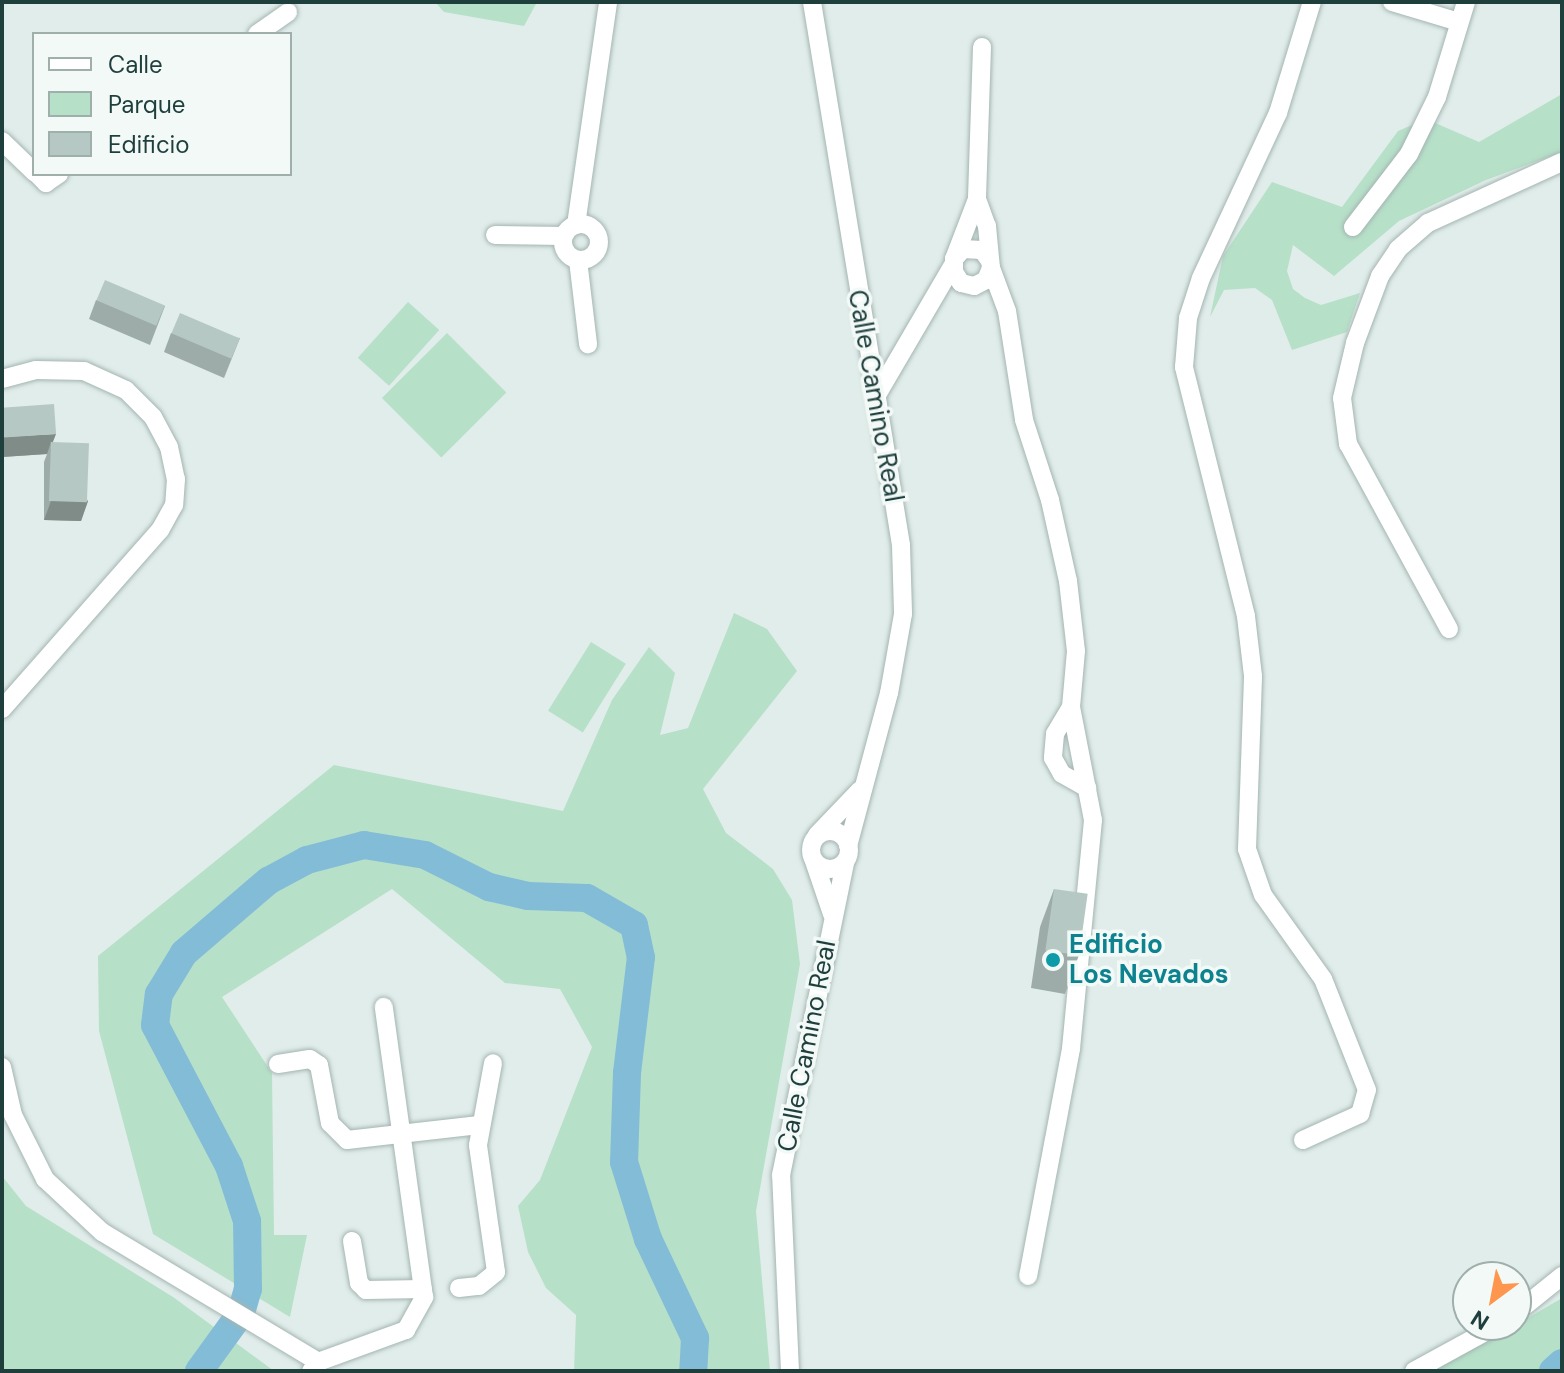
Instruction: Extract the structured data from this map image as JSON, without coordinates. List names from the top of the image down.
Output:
{
  "streets": {
    "street": ["Calle Camino Real"]
  },
  "places": ["Edificio Los Nevados"],
  "legend": ["Calle", "Parque", "Edificio"],
  "north": "bottom left"
}
